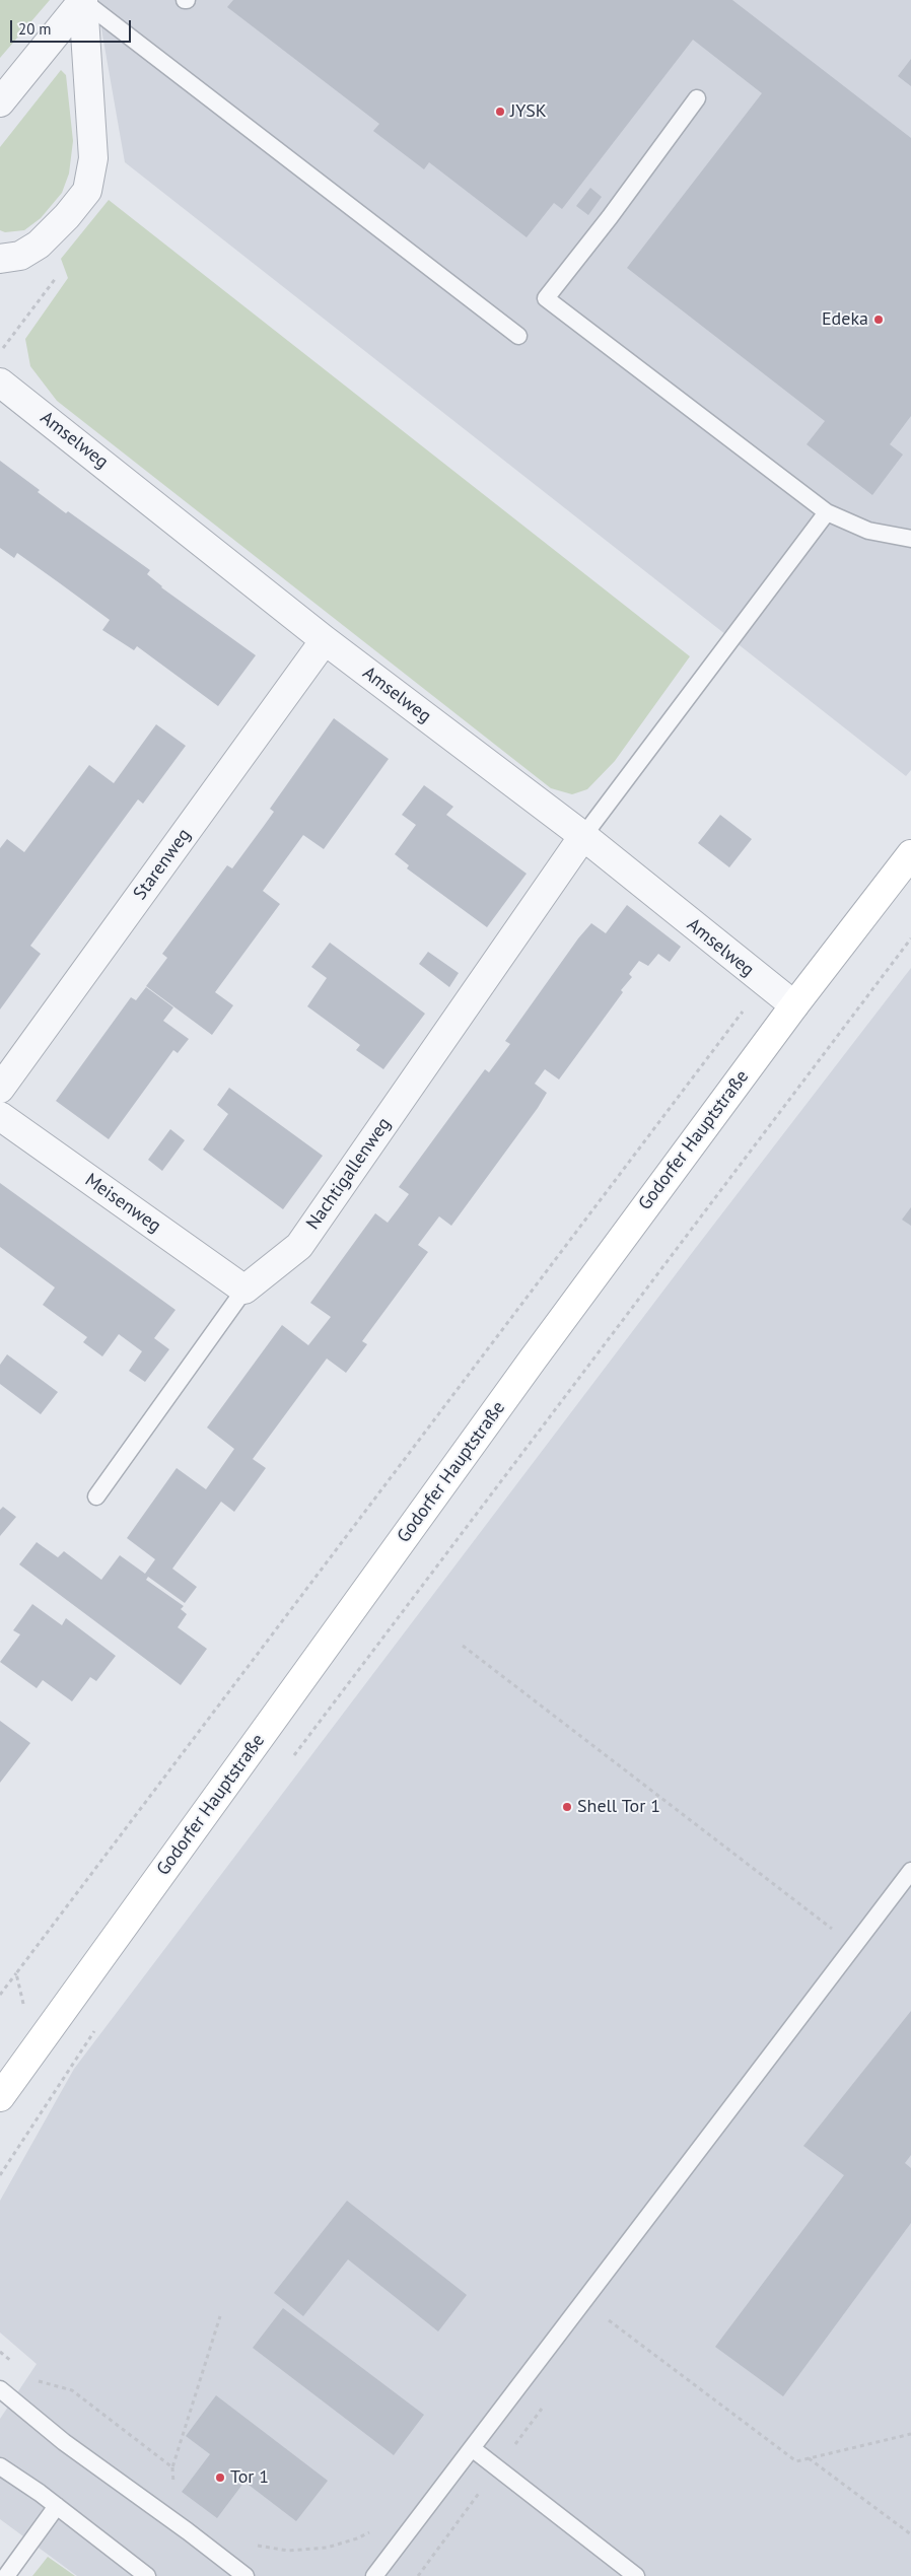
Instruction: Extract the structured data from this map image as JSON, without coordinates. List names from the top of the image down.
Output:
{
  "streets": {
    "main road": ["Godorfer Hauptstraße"],
    "street": [
      "Amselweg",
      "Starenweg",
      "Nachtigallenweg",
      "Meisenweg"
    ]
  },
  "crossings": [
    ["Amselweg", "Starenweg"],
    ["Amselweg", "Godorfer Hauptstraße"],
    ["Amselweg", "Nachtigallenweg"],
    ["Nachtigallenweg", "Meisenweg"]
  ],
  "places": [
    "JYSK",
    "Edeka",
    "Shell Tor 1",
    "Tor 1"
  ],
  "scale_bar": "20 m"
}
